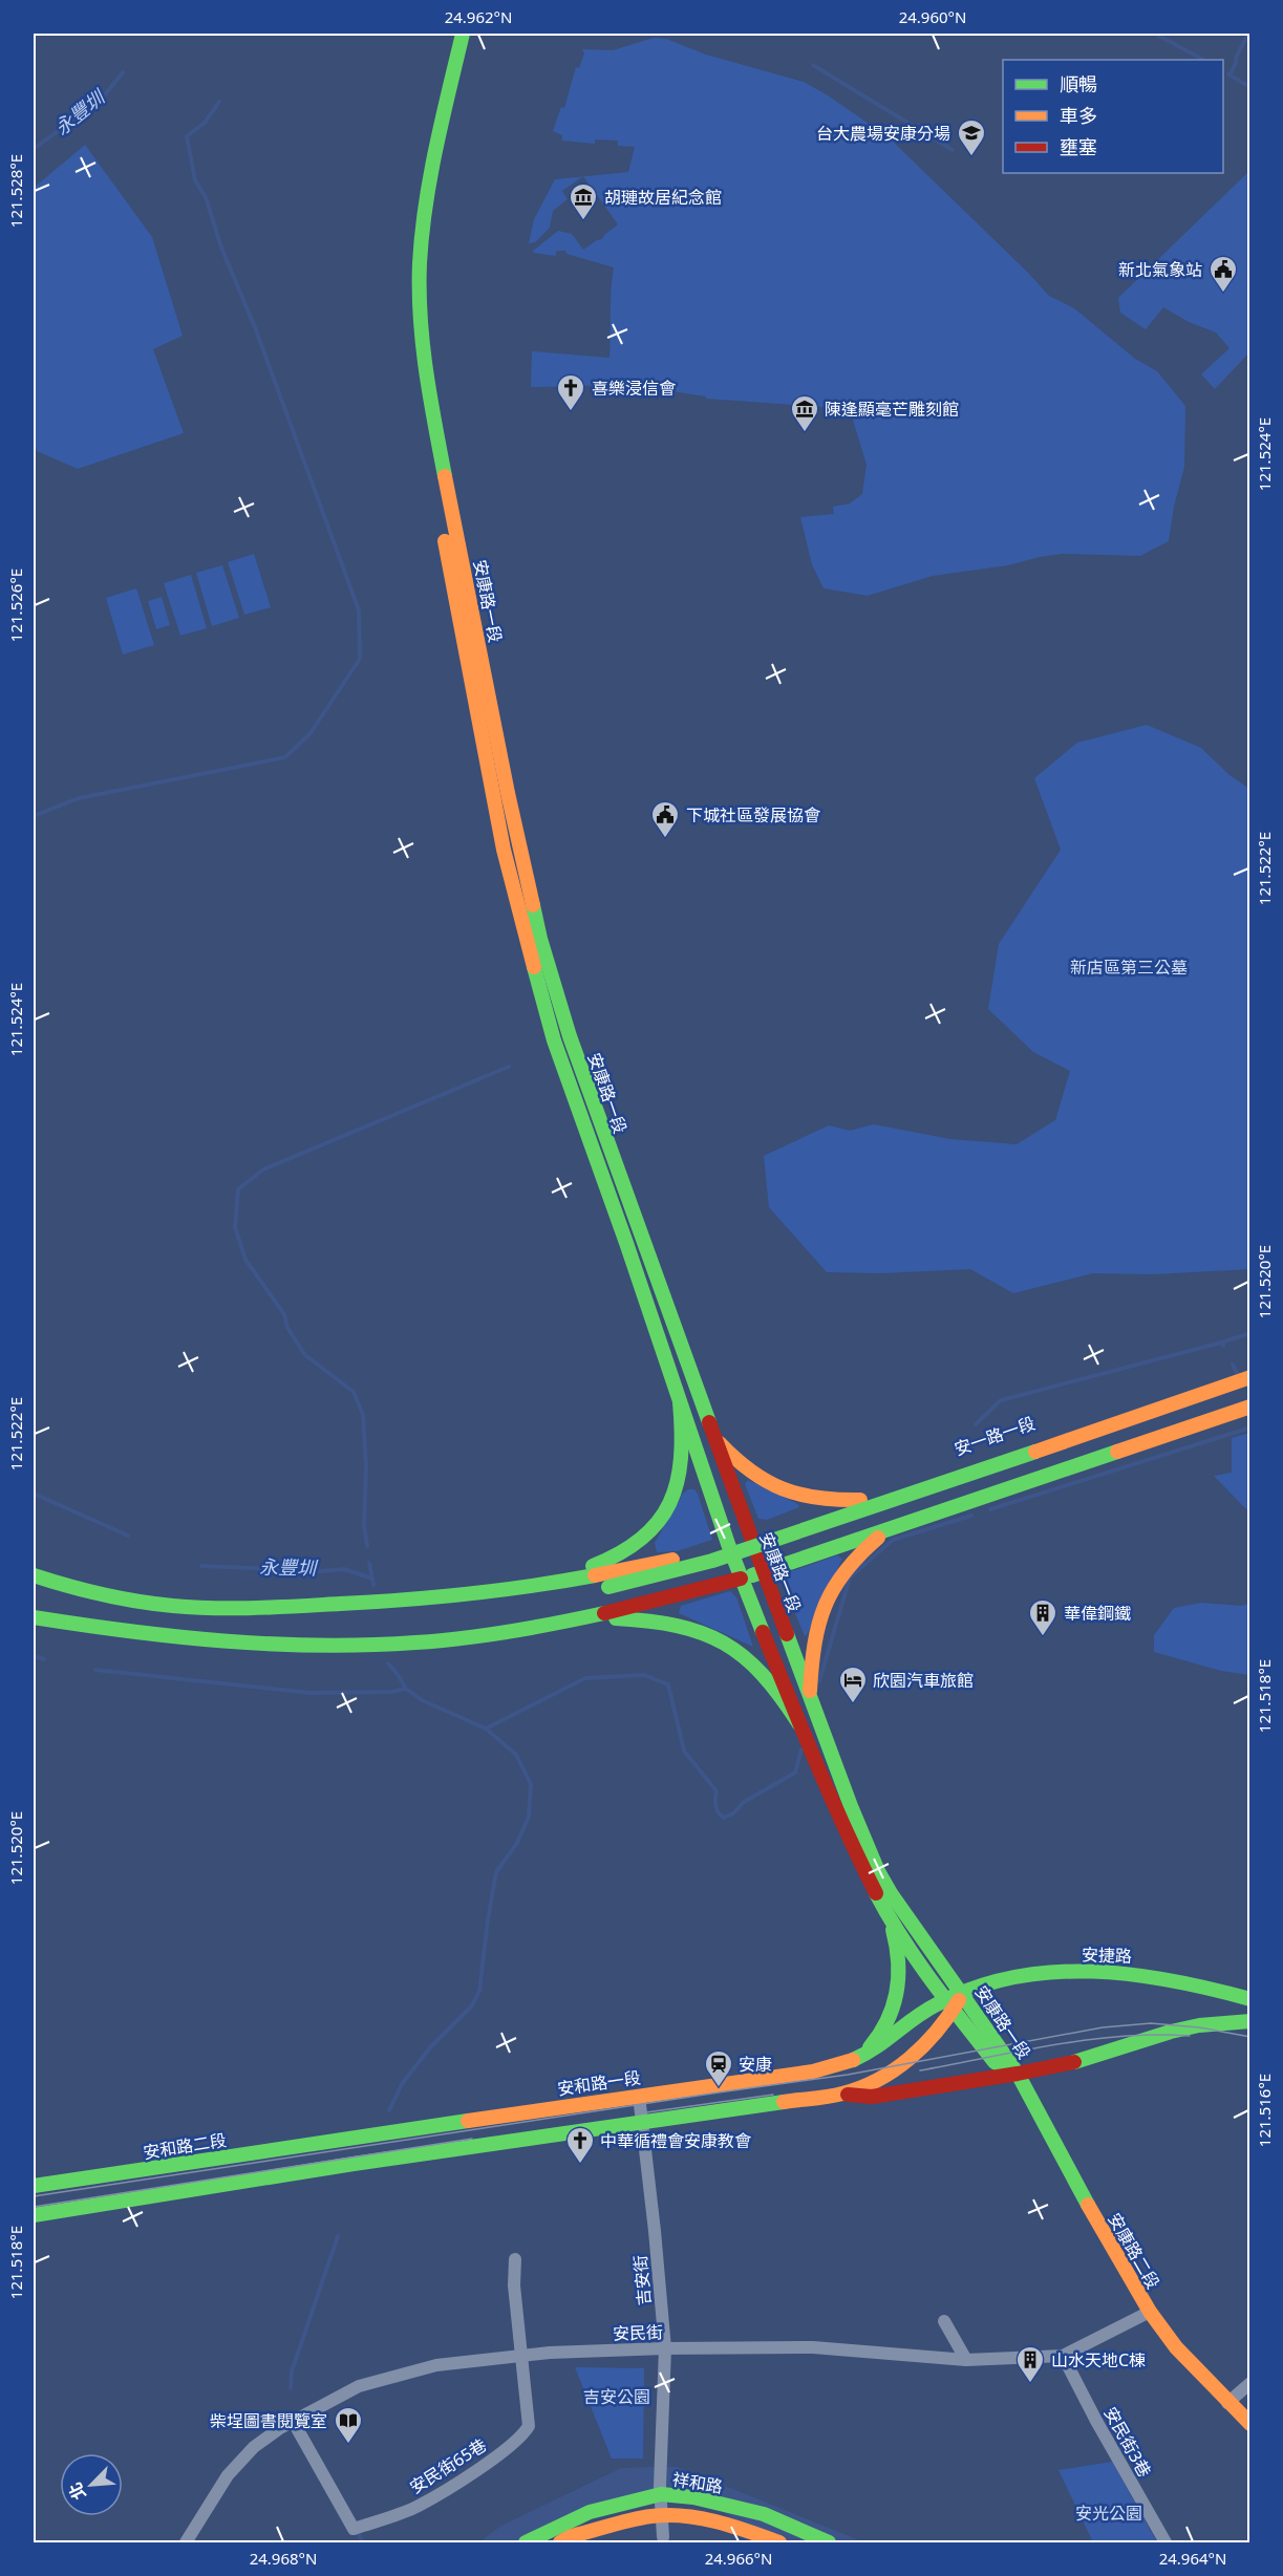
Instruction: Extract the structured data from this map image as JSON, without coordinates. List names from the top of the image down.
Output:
{
  "streets": {
    "main road": [
      "安康路一段",
      "安一路一段",
      "安捷路",
      "安和路一段",
      "安和路二段",
      "安康路二段",
      "祥和路"
    ],
    "street": [
      "吉安街",
      "安民街",
      "安民街3巷",
      "安民街65巷"
    ]
  },
  "crossings": [
    ["安康路一段", "安一路一段"],
    ["安康路一段", "安捷路"],
    ["安康路一段", "安和路一段"],
    ["安康路一段", "安康路二段"],
    ["安捷路", "安和路一段"],
    ["安和路一段", "安和路二段"],
    ["安和路一段", "吉安街"],
    ["安康路二段", "安民街"],
    ["吉安街", "安民街"],
    ["吉安街", "祥和路"],
    ["安民街", "安民街3巷"],
    ["安民街", "安民街65巷"]
  ],
  "water": ["永豐圳"],
  "parks": ["新店區第三公墓", "吉安公園", "安光公園"],
  "places": {
    "school or university": ["台大農場安康分場"],
    "museum": ["胡璉故居紀念館", "陳逢顯毫芒雕刻館"],
    "public building": ["新北氣象站", "下城社區發展協會"],
    "church": ["喜樂浸信會", "中華循禮會安康教會"],
    "building": ["華偉鋼鐵", "山水天地C棟"],
    "hotel": ["欣園汽車旅館"],
    "station": ["安康"],
    "library": ["柴埕圖書閱覽室"]
  },
  "legend": ["順暢", "車多", "壅塞"],
  "north": "bottom left",
  "coordinates": [
    "24.962°N",
    "24.960°N",
    "121.528°E",
    "121.524°E",
    "121.526°E",
    "121.522°E",
    "121.520°E",
    "121.518°E",
    "121.516°E",
    "24.968°N",
    "24.966°N",
    "24.964°N"
  ]
}
